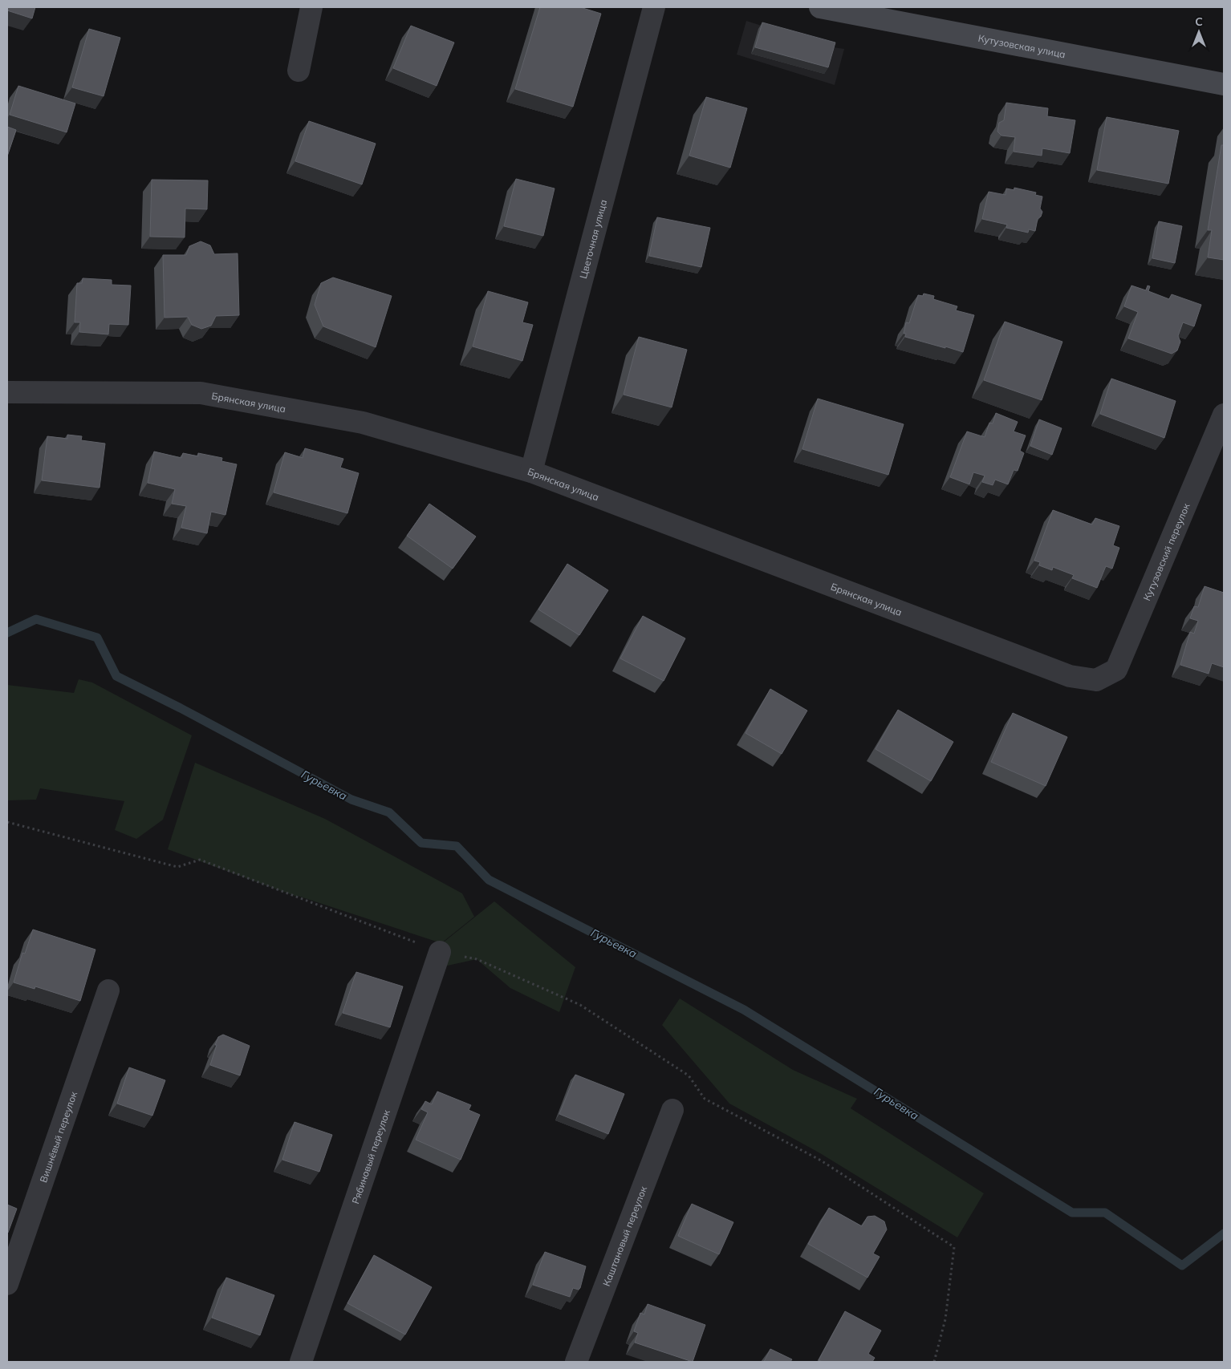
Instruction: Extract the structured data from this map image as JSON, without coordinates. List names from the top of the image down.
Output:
{
  "streets": {
    "street": [
      "Кутузовская улица",
      "Цветочная улица",
      "Брянская улица",
      "Кутузовский переулок",
      "Вишнёвый переулок",
      "Рябиновый переулок",
      "Каштановый переулок"
    ]
  },
  "crossings": [
    ["Цветочная улица", "Брянская улица"],
    ["Брянская улица", "Кутузовский переулок"]
  ],
  "water": ["Гурьевка"],
  "north": "top"
}
